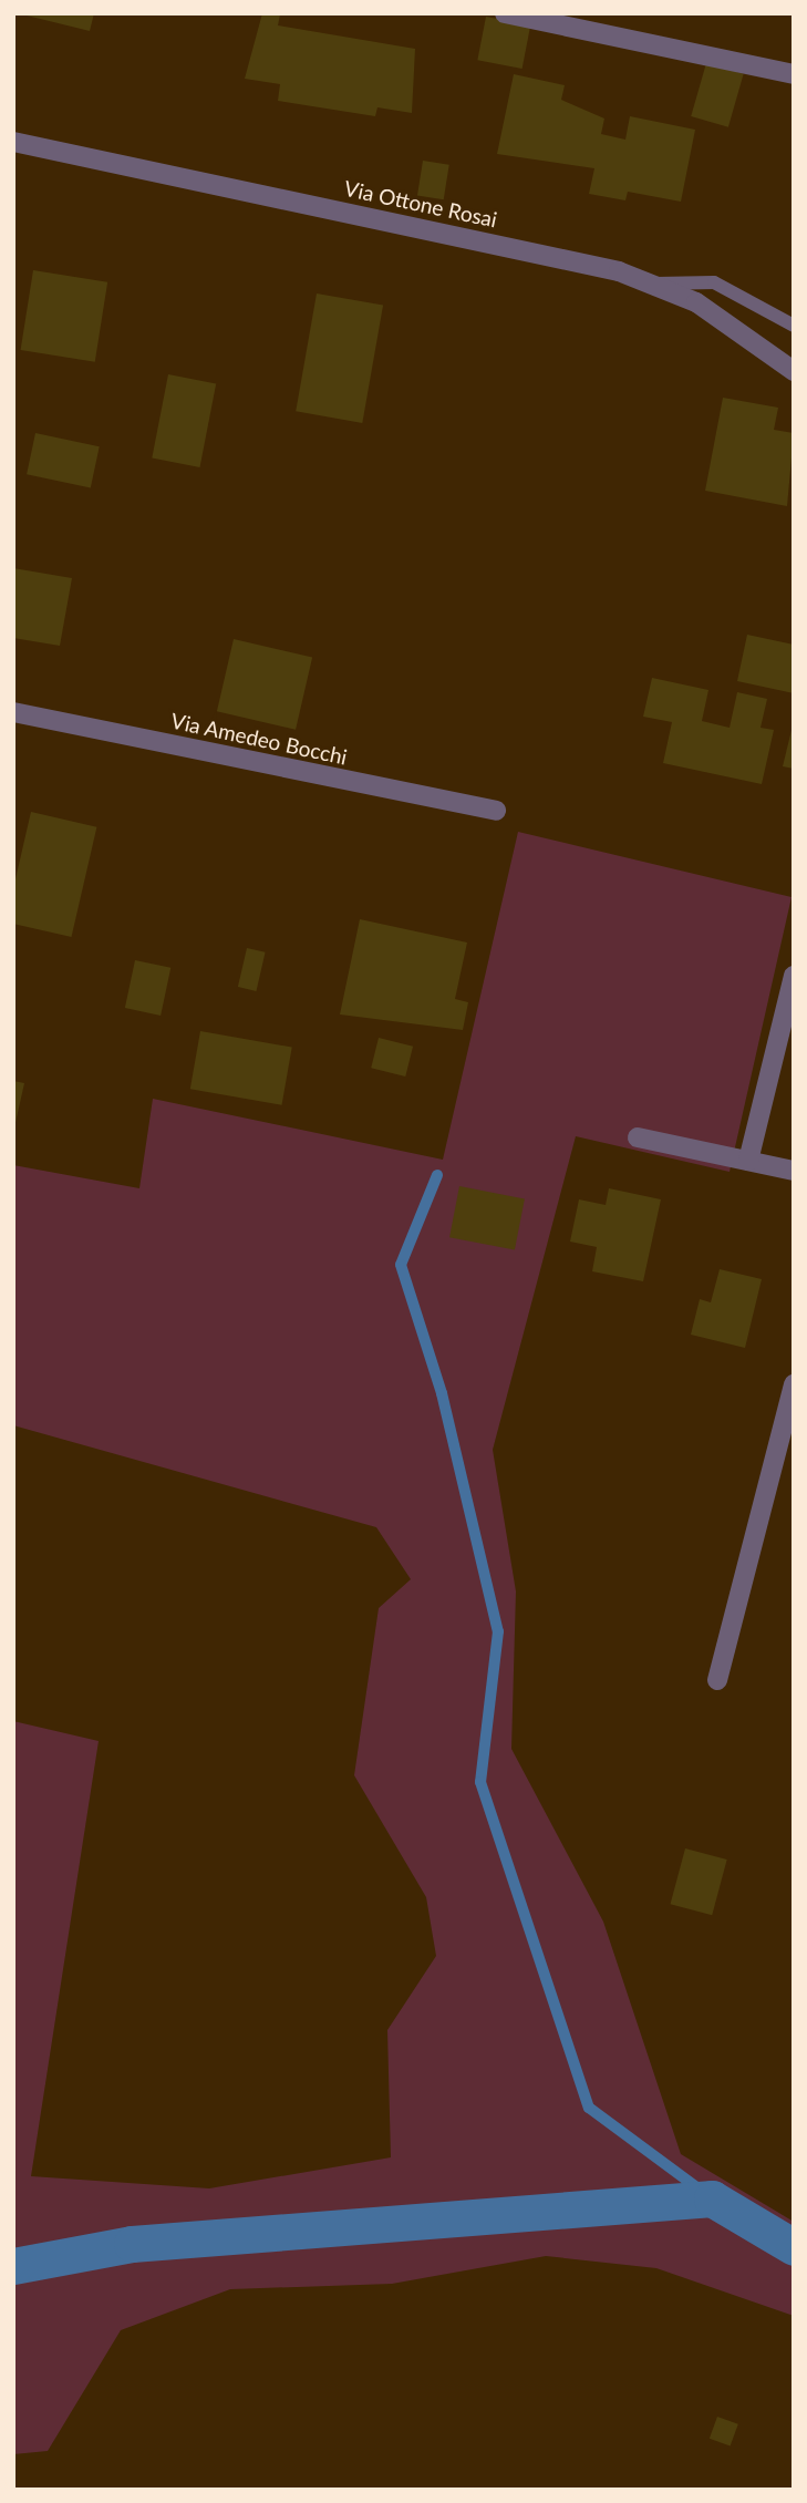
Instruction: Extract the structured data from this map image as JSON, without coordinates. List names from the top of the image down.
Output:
{
  "streets": {
    "street": ["Via Ottone Rosai", "Via Amedeo Bocchi"]
  }
}
